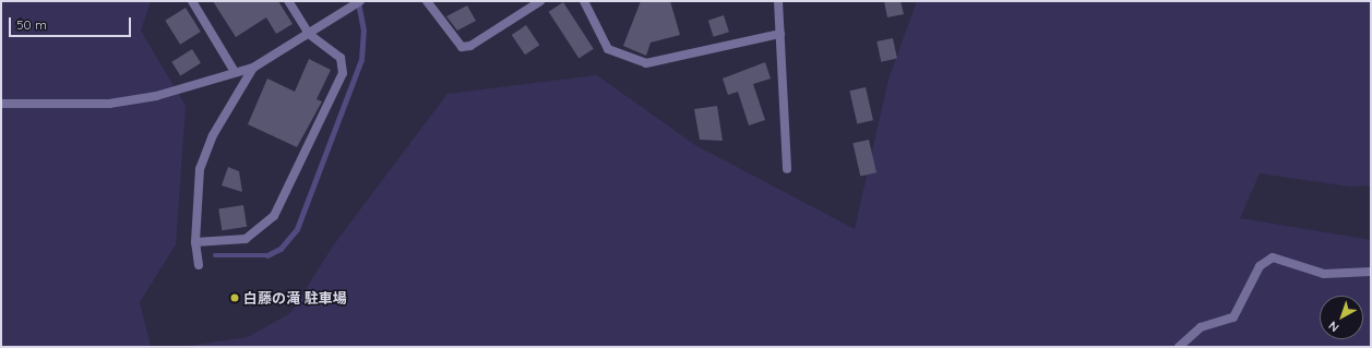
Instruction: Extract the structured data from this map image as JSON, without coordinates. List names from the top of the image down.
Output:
{
  "places": ["白藤の滝 駐車場"],
  "scale_bar": "50 m",
  "north": "bottom left"
}
